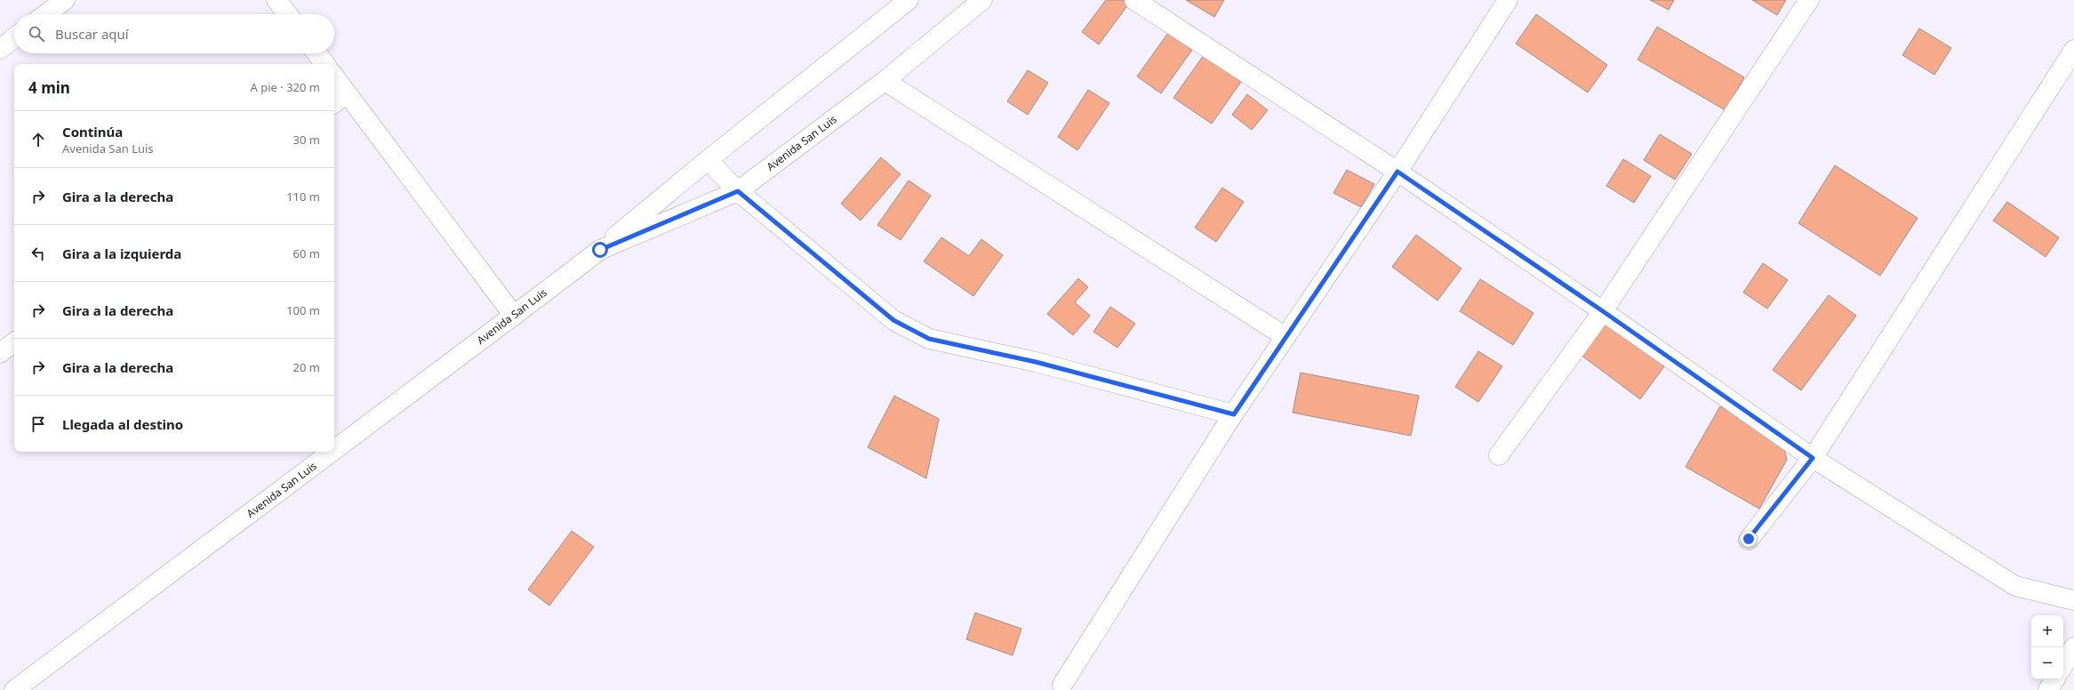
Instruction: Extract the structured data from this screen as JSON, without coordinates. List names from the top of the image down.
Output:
{
  "streets": {
    "street": ["Avenida San Luis"]
  },
  "page": {
    "search": "Buscar aquí",
    "heading": ["4 min", "A pie · 320 m"],
    "list": [
      ["Continúa", "Avenida San Luis", "30 m"],
      ["Gira a la derecha", "110 m"],
      ["Gira a la izquierda", "60 m"],
      ["Gira a la derecha", "100 m"],
      ["Gira a la derecha", "20 m"],
      "Llegada al destino"
    ],
    "map_buttons": ["+", "−"]
  }
}
